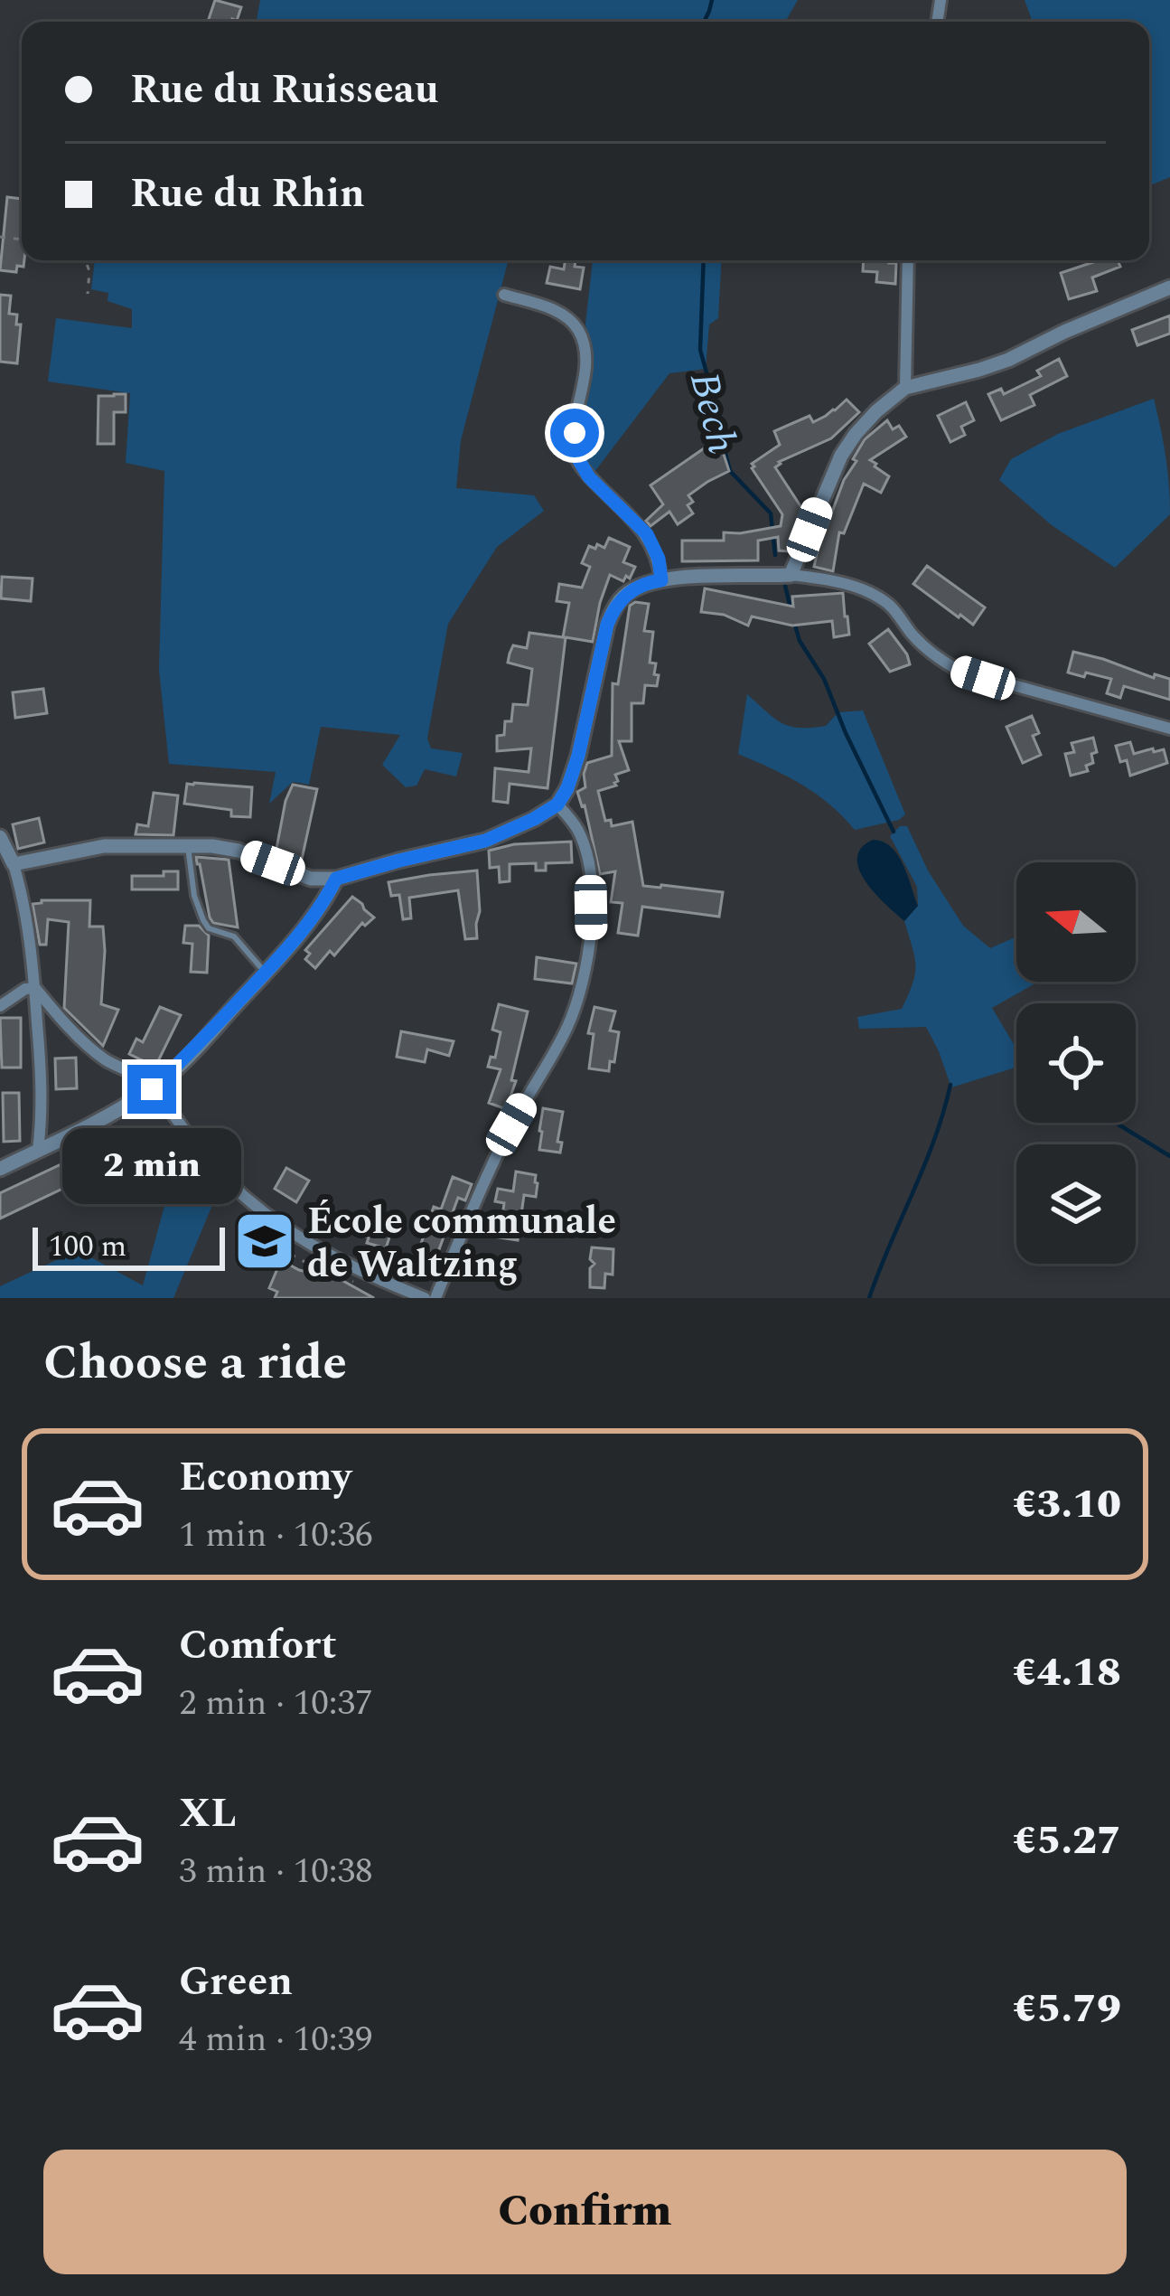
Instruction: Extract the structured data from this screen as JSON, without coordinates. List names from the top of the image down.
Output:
{
  "water": ["Bech"],
  "places": {
    "school or university": ["École communale de Waltzing"]
  },
  "scale_bar": "100 m",
  "north": "left",
  "page": {
    "banner": ["Rue du Ruisseau", "Rue du Rhin"],
    "bubble": "2 min",
    "scale": "100 m",
    "heading": "Choose a ride",
    "list": [
      {
        "name": "Economy",
        "note": "1 min · 10:36",
        "value": "€3.10"
      },
      {
        "name": "Comfort",
        "note": "2 min · 10:37",
        "value": "€4.18"
      },
      {
        "name": "XL",
        "note": "3 min · 10:38",
        "value": "€5.27"
      },
      {
        "name": "Green",
        "note": "4 min · 10:39",
        "value": "€5.79"
      }
    ],
    "buttons": "Confirm"
  }
}
